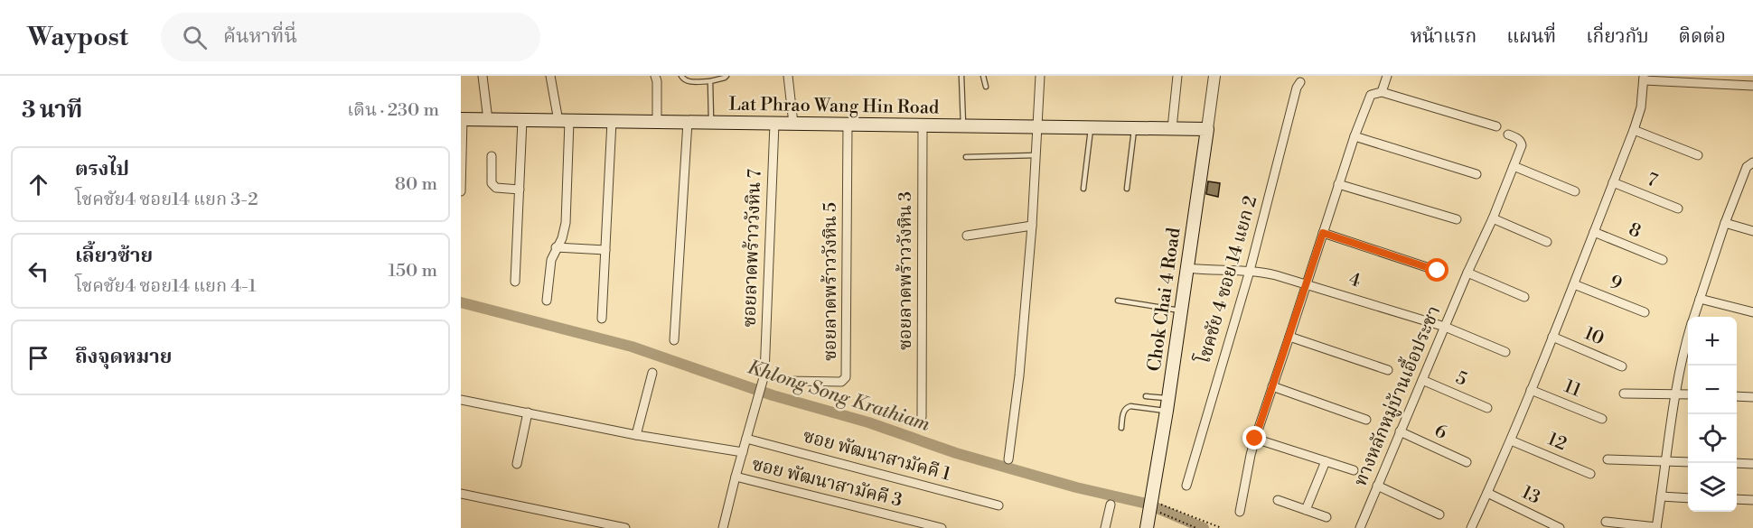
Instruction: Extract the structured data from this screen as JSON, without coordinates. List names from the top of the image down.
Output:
{
  "streets": {
    "main road": ["Lat Phrao Wang Hin Road", "Chok Chai 4 Road"],
    "street": [
      "7",
      "8",
      "ซอยลาดพร้าววังหิน 7",
      "ซอยลาดพร้าววังหิน 3",
      "โชคชัย 4 ซอย 14 แยก 2",
      "4",
      "ซอยลาดพร้าววังหิน 5",
      "9",
      "10",
      "5",
      "11",
      "ทางหลักหมู่บ้านเอื้อประชา",
      "6",
      "12",
      "ซอย พัฒนาสามัคคี 1",
      "ซอย พัฒนาสามัคคี 3",
      "13"
    ]
  },
  "crossings": [
    ["Lat Phrao Wang Hin Road", "ซอยลาดพร้าววังหิน 7"],
    ["Lat Phrao Wang Hin Road", "ซอยลาดพร้าววังหิน 3"],
    ["Lat Phrao Wang Hin Road", "ซอยลาดพร้าววังหิน 5"],
    ["Lat Phrao Wang Hin Road", "Chok Chai 4 Road"],
    ["ซอยลาดพร้าววังหิน 7", "ซอย พัฒนาสามัคคี 1"],
    ["ซอยลาดพร้าววังหิน 7", "ซอย พัฒนาสามัคคี 3"],
    ["โชคชัย 4 ซอย 14 แยก 2", "4"],
    ["4", "Chok Chai 4 Road"],
    ["4", "ทางหลักหมู่บ้านเอื้อประชา"],
    ["5", "ทางหลักหมู่บ้านเอื้อประชา"],
    ["ทางหลักหมู่บ้านเอื้อประชา", "6"]
  ],
  "water": ["Khlong Song Krathiam"],
  "page": {
    "header": "Waypost",
    "search": "ค้นหาที่นี่",
    "nav": [
      "หน้าแรก",
      "แผนที่",
      "เกี่ยวกับ",
      "ติดต่อ"
    ],
    "heading": ["3 นาที", "เดิน · 230 m"],
    "list": [
      ["ตรงไป", "โชคชัย4 ซอย14 แยก 3-2", "80 m"],
      ["เลี้ยวซ้าย", "โชคชัย4 ซอย14 แยก 4-1", "150 m"],
      "ถึงจุดหมาย"
    ],
    "map_buttons": ["+", "−"]
  }
}
